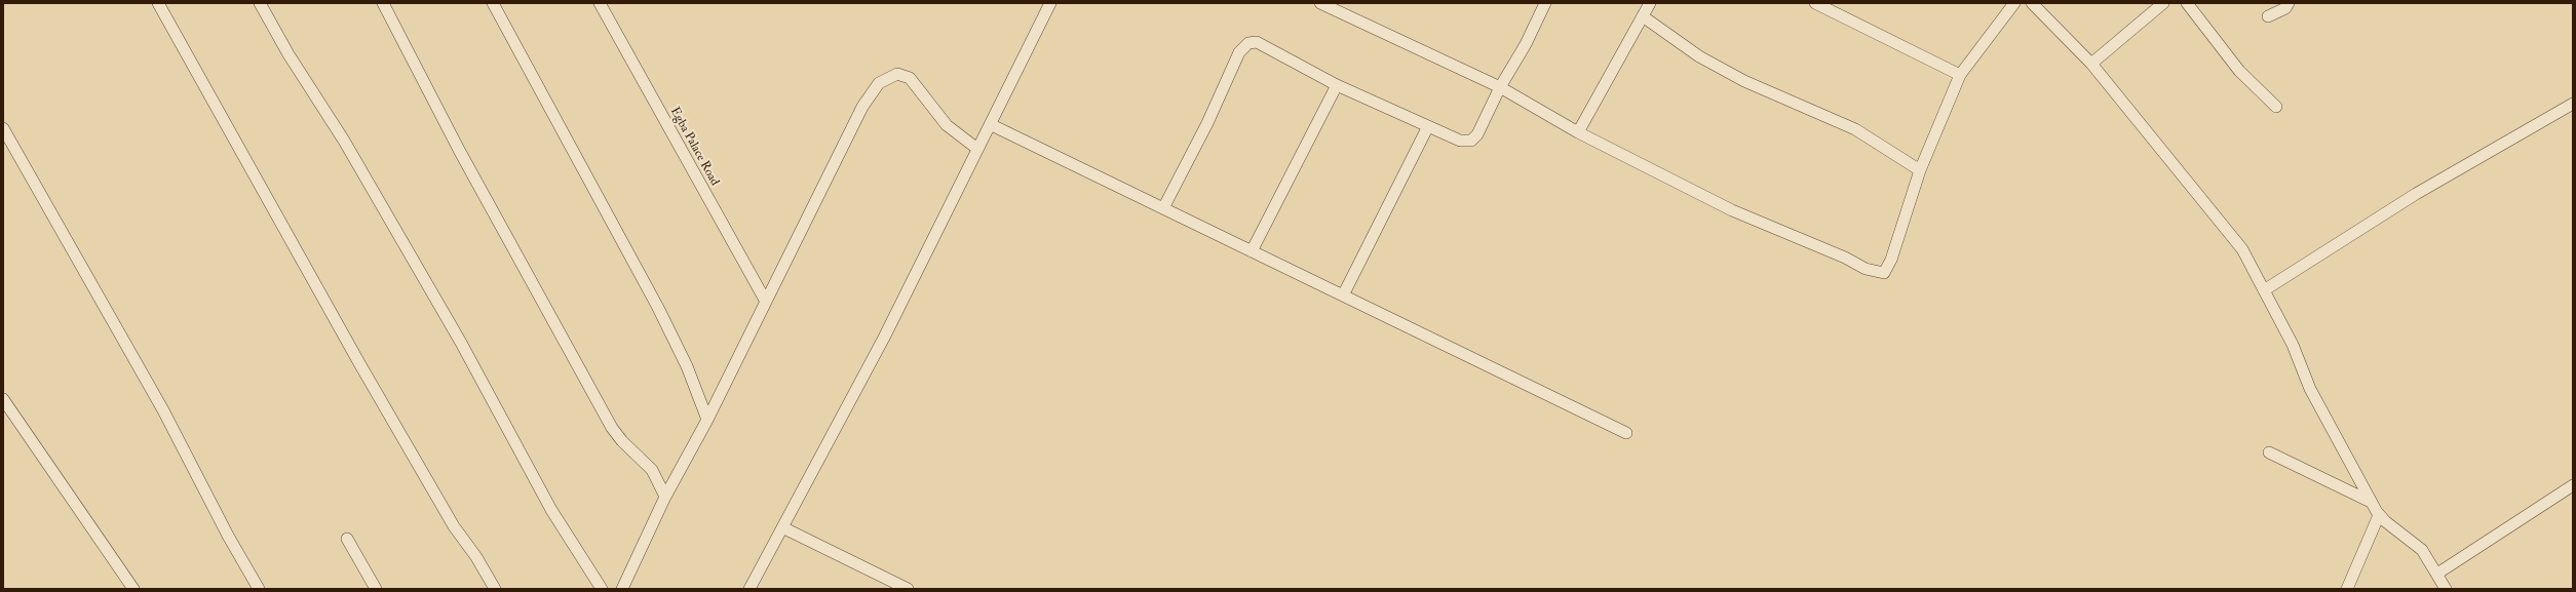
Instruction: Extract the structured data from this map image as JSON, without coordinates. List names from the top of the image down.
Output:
{
  "streets": {
    "street": ["Egba Palace Road"]
  }
}
